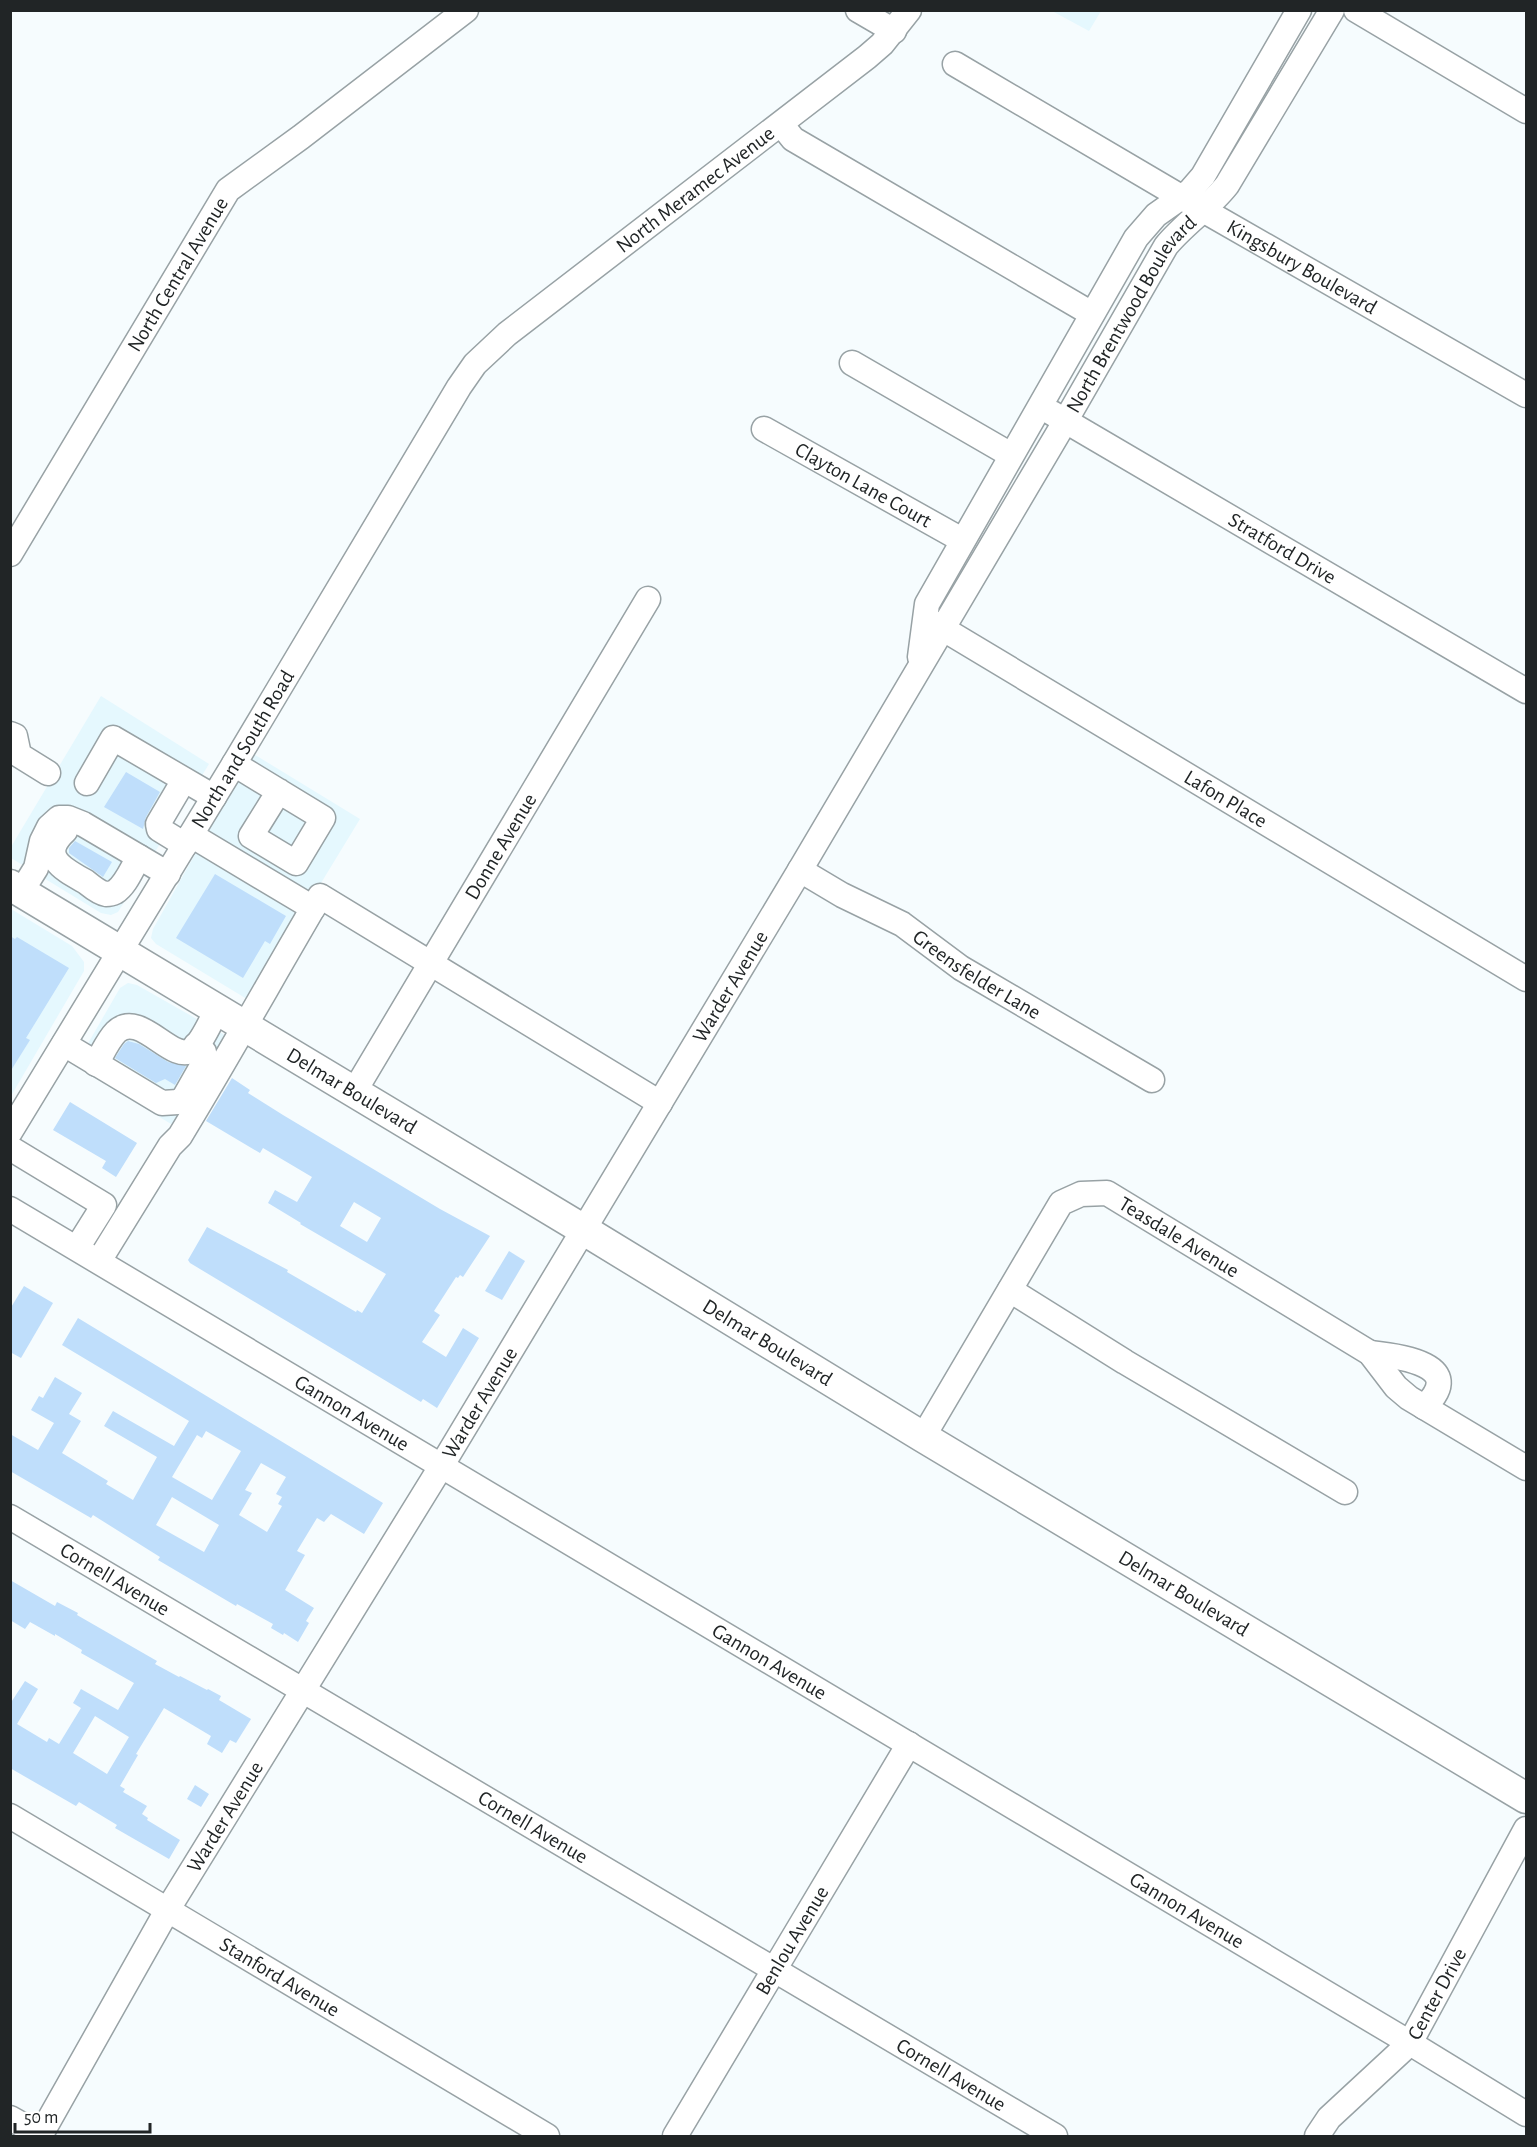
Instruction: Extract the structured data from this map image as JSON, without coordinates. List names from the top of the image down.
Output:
{
  "streets": {
    "main road": ["Delmar Boulevard"],
    "street": [
      "North Meramec Avenue",
      "Kingsbury Boulevard",
      "North Central Avenue",
      "North Brentwood Boulevard",
      "Clayton Lane Court",
      "Stratford Drive",
      "North and South Road",
      "Lafon Place",
      "Donne Avenue",
      "Greensfelder Lane",
      "Warder Avenue",
      "Teasdale Avenue",
      "Gannon Avenue",
      "Cornell Avenue",
      "Benlou Avenue",
      "Stanford Avenue",
      "Center Drive"
    ]
  },
  "crossings": [
    ["North Meramec Avenue", "North and South Road"],
    ["Kingsbury Boulevard", "North Brentwood Boulevard"],
    ["North Brentwood Boulevard", "Clayton Lane Court"],
    ["North Brentwood Boulevard", "Stratford Drive"],
    ["North Brentwood Boulevard", "Lafon Place"],
    ["North Brentwood Boulevard", "Warder Avenue"],
    ["North and South Road", "Delmar Boulevard"],
    ["Lafon Place", "Warder Avenue"],
    ["Donne Avenue", "Delmar Boulevard"],
    ["Greensfelder Lane", "Warder Avenue"],
    ["Warder Avenue", "Delmar Boulevard"],
    ["Warder Avenue", "Gannon Avenue"],
    ["Warder Avenue", "Cornell Avenue"],
    ["Warder Avenue", "Stanford Avenue"],
    ["Delmar Boulevard", "Teasdale Avenue"],
    ["Gannon Avenue", "Benlou Avenue"],
    ["Gannon Avenue", "Center Drive"],
    ["Cornell Avenue", "Benlou Avenue"]
  ],
  "scale_bar": "50 m"
}
